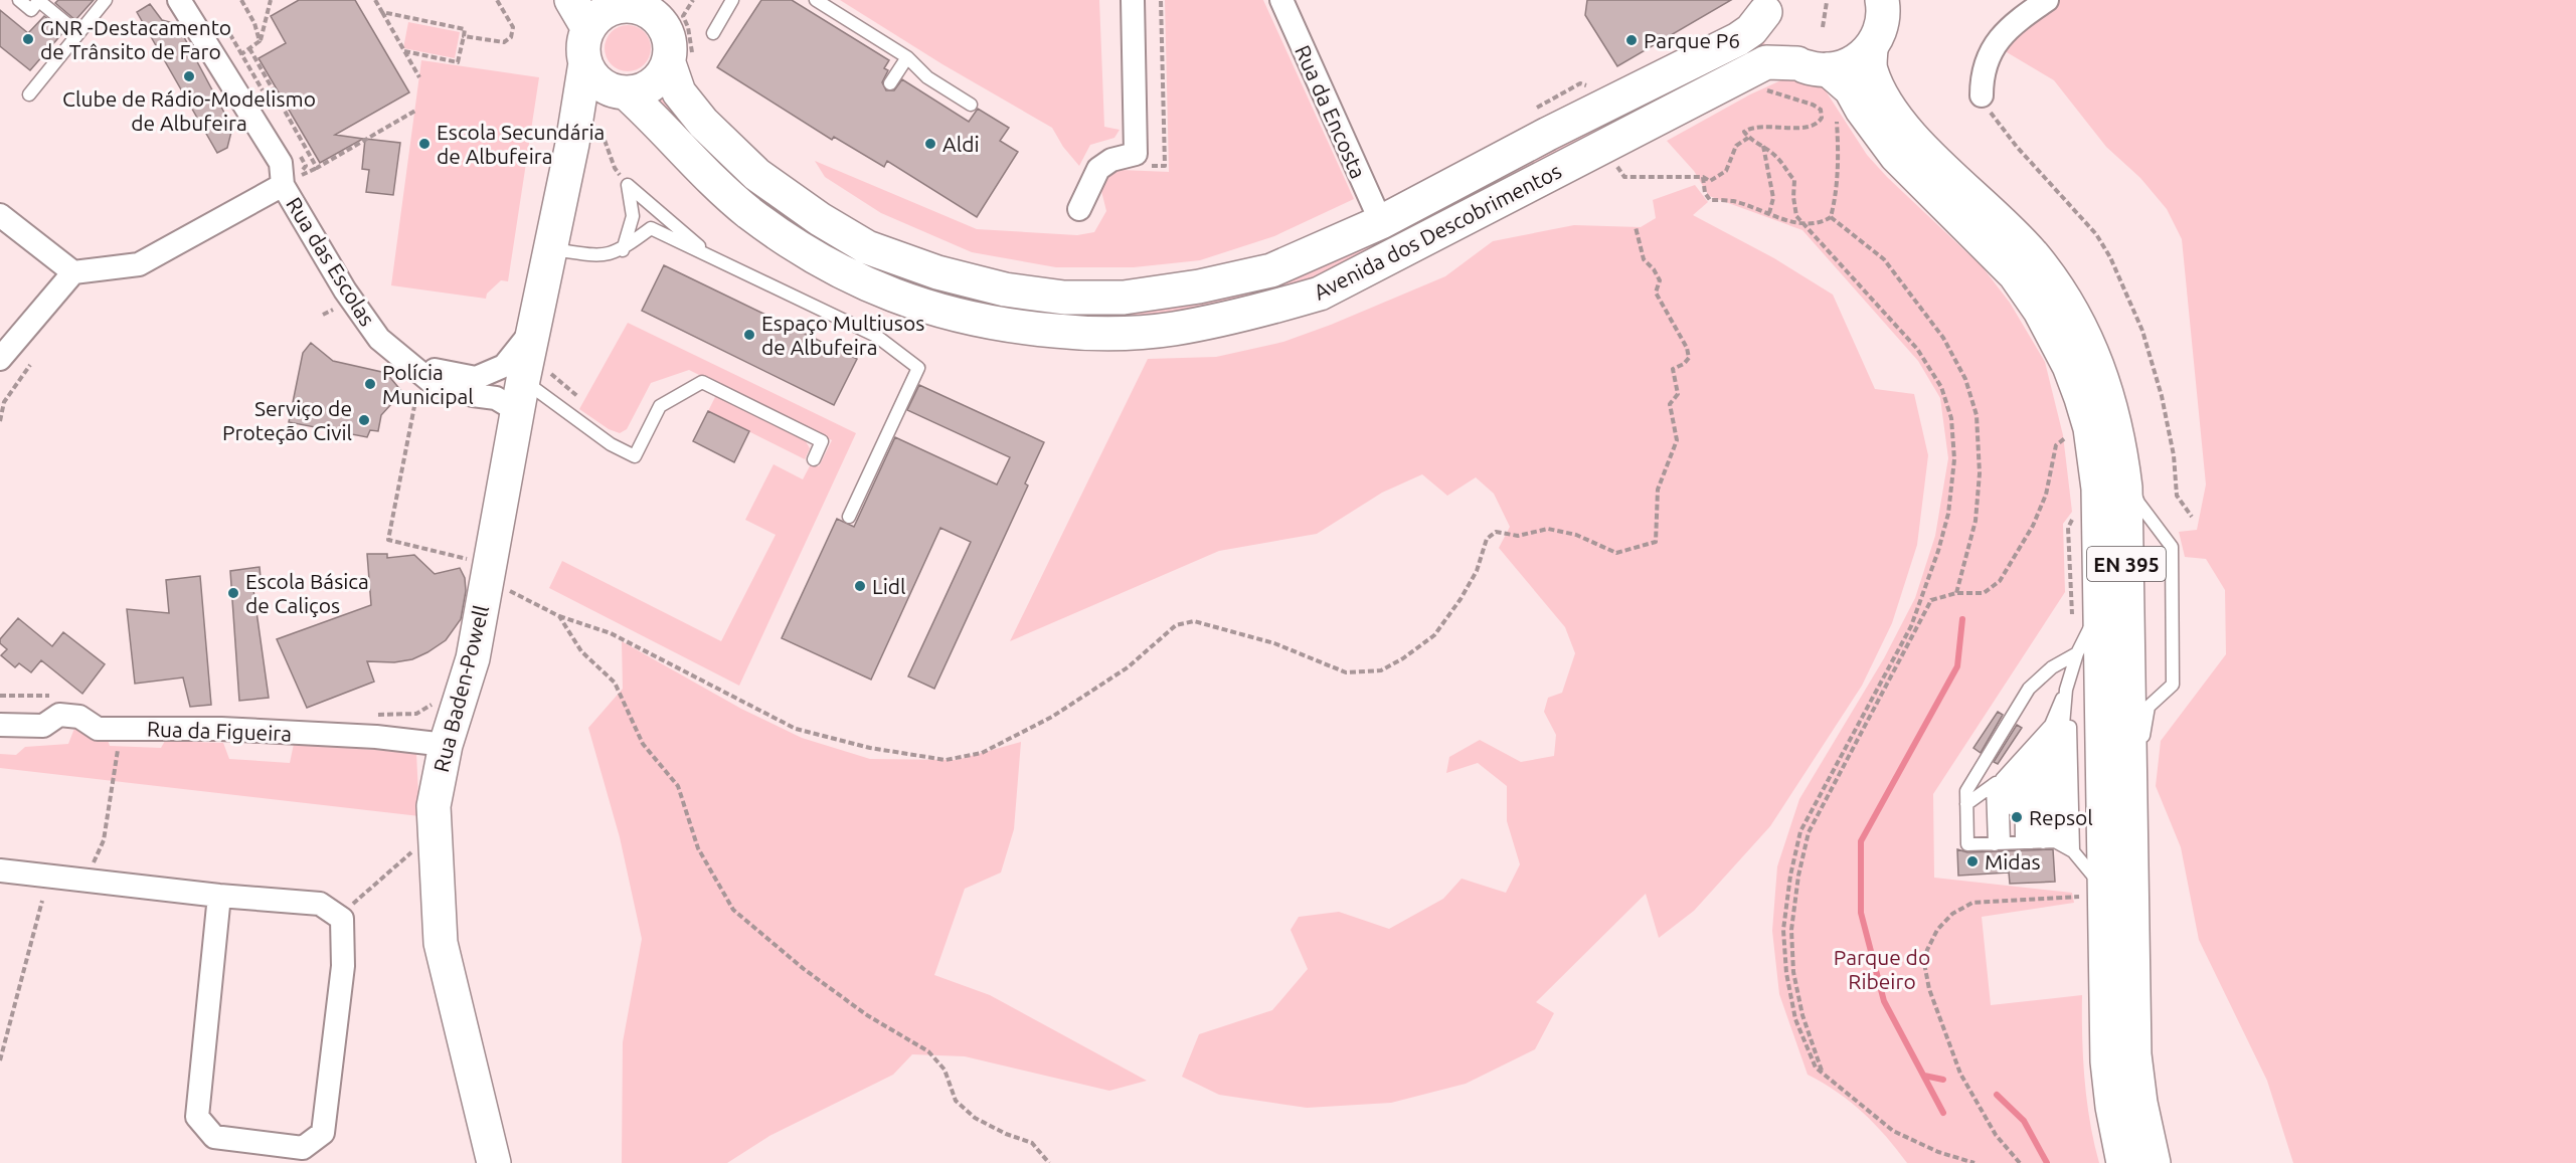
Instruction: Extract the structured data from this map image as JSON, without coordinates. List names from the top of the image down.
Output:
{
  "streets": {
    "main road": ["Avenida dos Descobrimentos", "EN 395", "Rua Baden-Powell"],
    "street": ["Rua da Encosta", "Rua das Escolas", "Rua da Figueira"]
  },
  "crossings": [
    ["Rua da Encosta", "Avenida dos Descobrimentos"],
    ["Avenida dos Descobrimentos", "EN 395"],
    ["Avenida dos Descobrimentos", "Rua Baden-Powell"],
    ["Rua das Escolas", "Rua Baden-Powell"],
    ["Rua Baden-Powell", "Rua da Figueira"]
  ],
  "parks": ["Parque do Ribeiro"],
  "places": [
    "GNR -Destacamento de Trânsito de Faro",
    "Parque P6",
    "Clube de Rádio-Modelismo de Albufeira",
    "Escola Secundária de Albufeira",
    "Aldi",
    "Espaço Multiusos de Albufeira",
    "Polícia Municipal",
    "Serviço de Proteção Civil",
    "Lidl",
    "Escola Básica de Caliços",
    "Repsol",
    "Midas"
  ]
}
